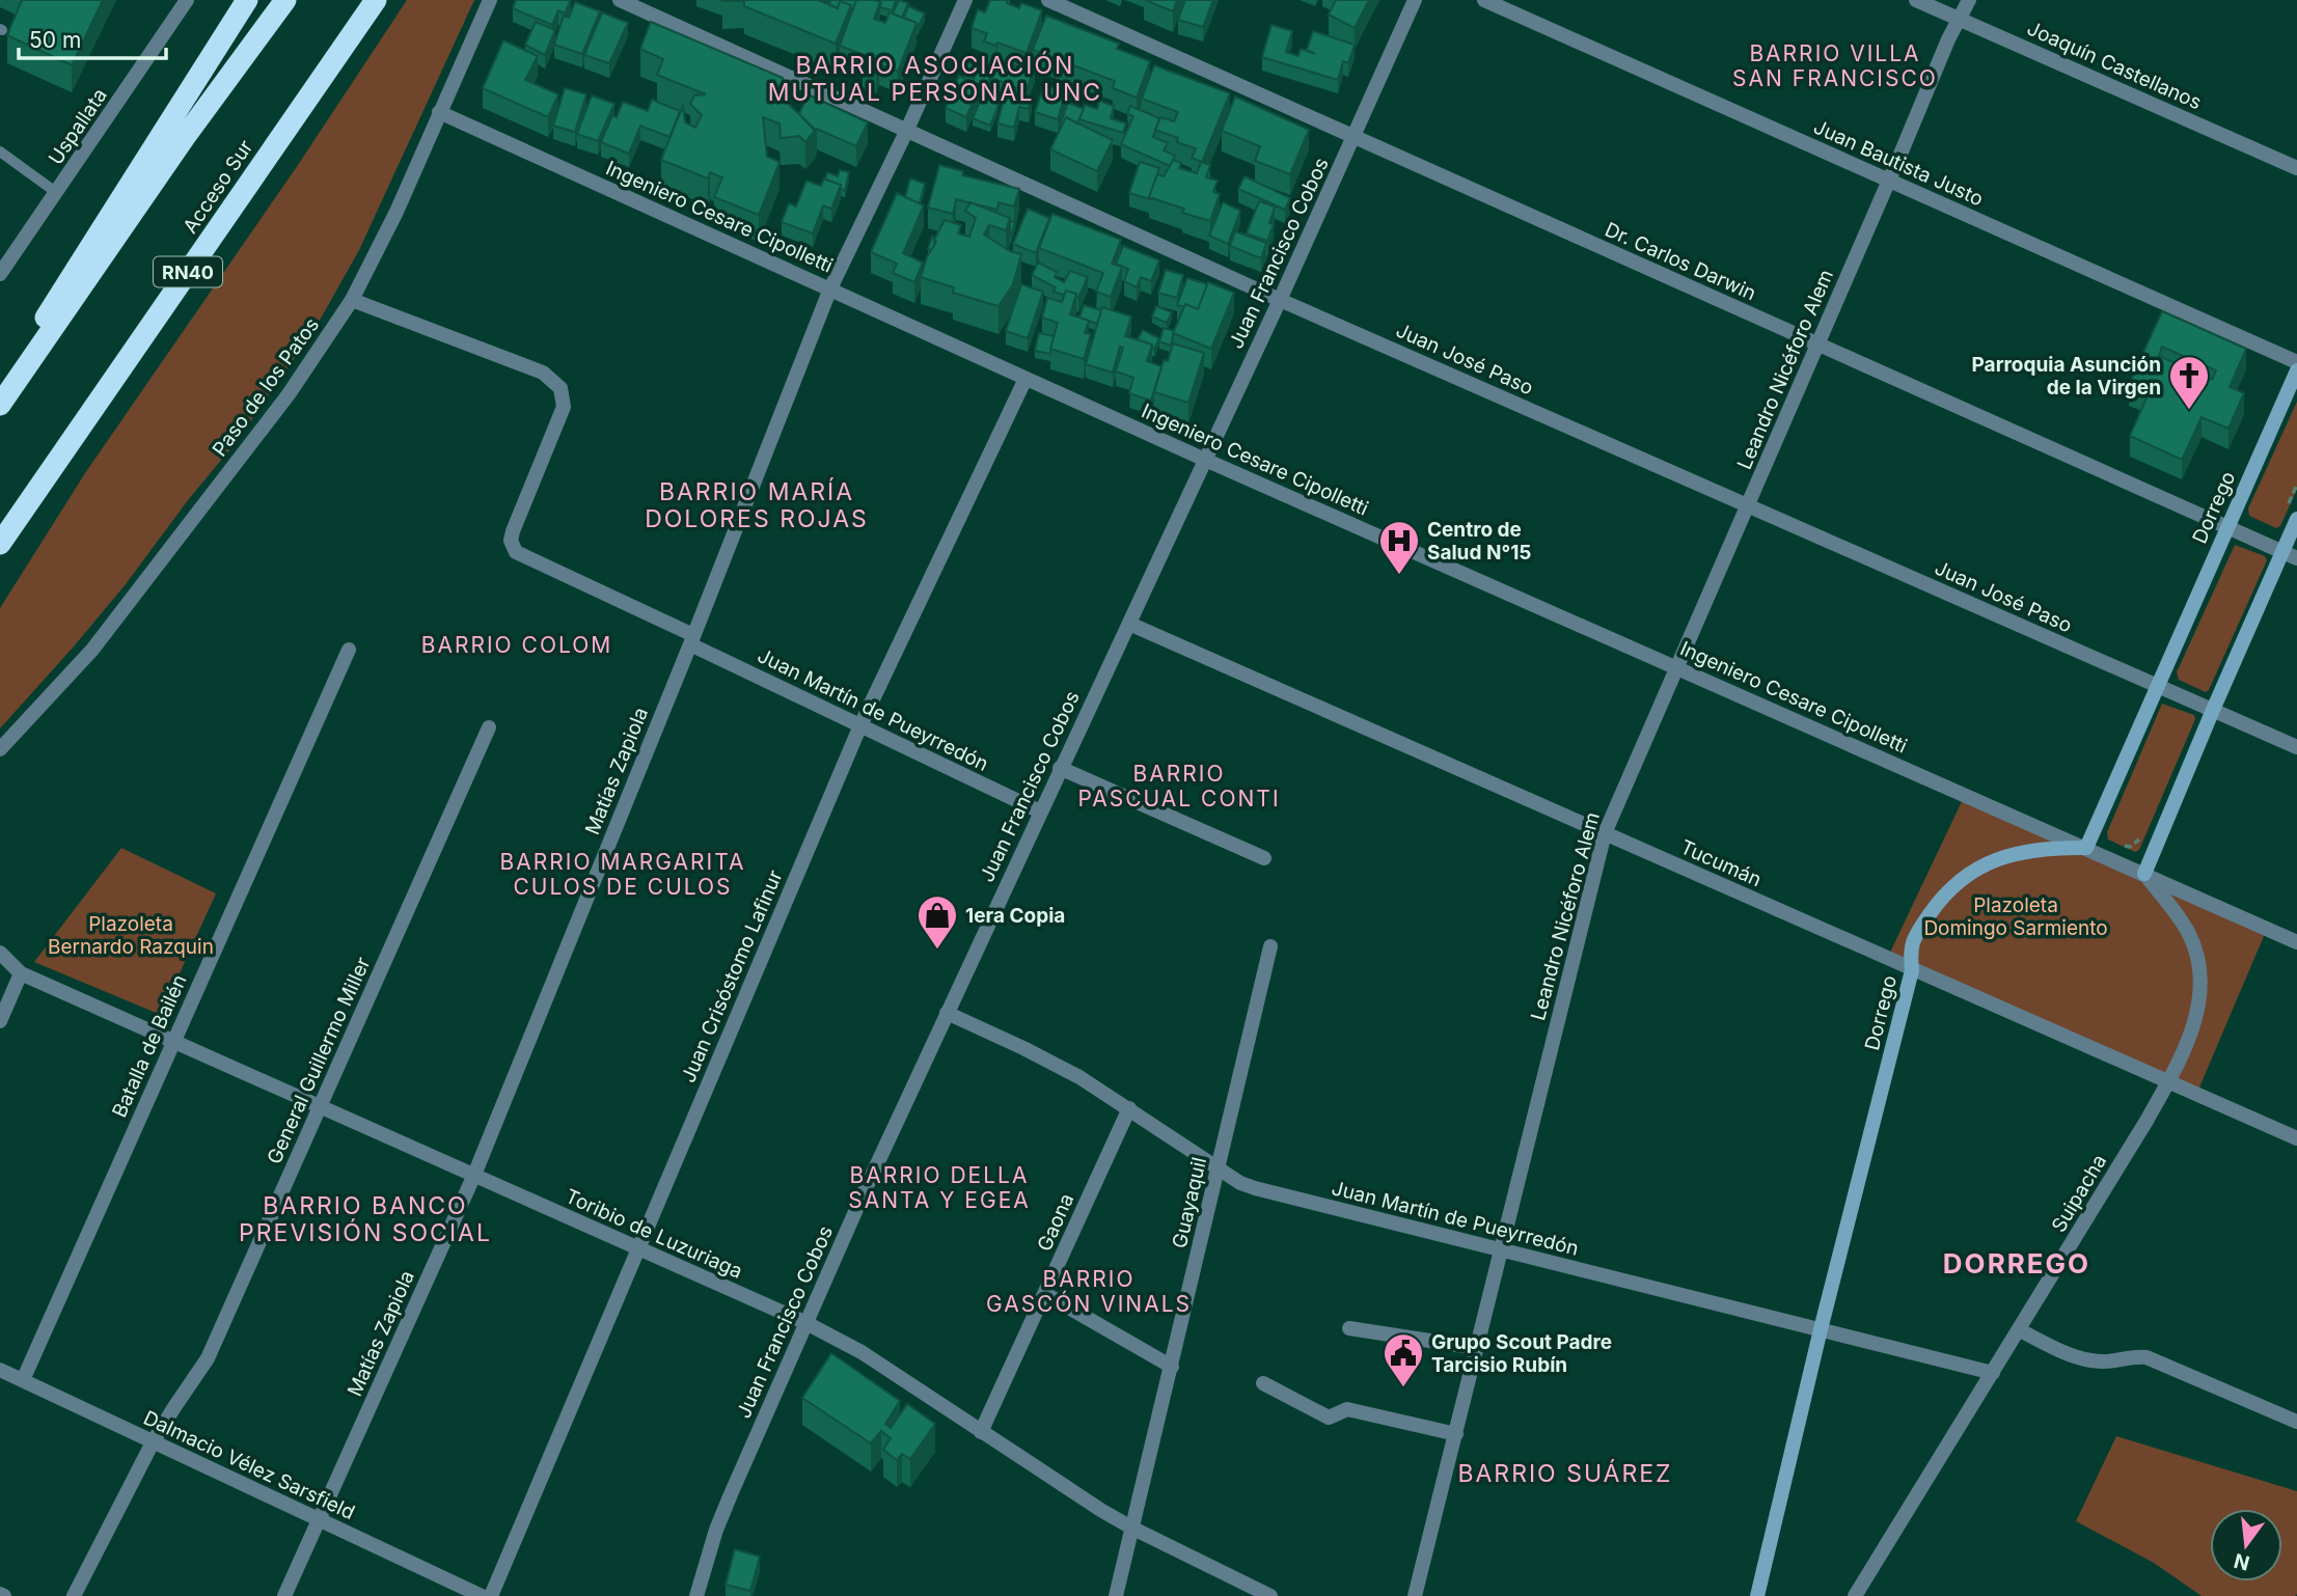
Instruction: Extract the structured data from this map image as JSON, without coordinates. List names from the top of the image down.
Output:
{
  "streets": {
    "highway": ["Acceso Sur", "RN40"],
    "main road": ["Dorrego"],
    "street": [
      "Joaquín Castellanos",
      "Uspallata",
      "Juan Bautista Justo",
      "Ingeniero Cesare Cipolletti",
      "Juan Francisco Cobos",
      "Dr. Carlos Darwin",
      "Juan José Paso",
      "Leandro Nicéforo Alem",
      "Paso de los Patos",
      "Juan Martín de Pueyrredón",
      "Matías Zapiola",
      "Tucumán",
      "Juan Crisóstomo Lafinur",
      "Batalla de Bailén",
      "General Guillermo Miller",
      "Suipacha",
      "Guayaquil",
      "Gaona",
      "Toribio de Luzuriaga",
      "Dalmacio Vélez Sarsfield"
    ]
  },
  "crossings": [
    ["Joaquín Castellanos", "Leandro Nicéforo Alem"],
    ["Juan Bautista Justo", "Leandro Nicéforo Alem"],
    ["Ingeniero Cesare Cipolletti", "Juan Francisco Cobos"],
    ["Ingeniero Cesare Cipolletti", "Leandro Nicéforo Alem"],
    ["Ingeniero Cesare Cipolletti", "Paso de los Patos"],
    ["Ingeniero Cesare Cipolletti", "Dorrego"],
    ["Ingeniero Cesare Cipolletti", "Matías Zapiola"],
    ["Ingeniero Cesare Cipolletti", "Juan Crisóstomo Lafinur"],
    ["Ingeniero Cesare Cipolletti", "Suipacha"],
    ["Juan Francisco Cobos", "Dr. Carlos Darwin"],
    ["Juan Francisco Cobos", "Juan José Paso"],
    ["Juan Francisco Cobos", "Juan Martín de Pueyrredón"],
    ["Juan Francisco Cobos", "Tucumán"],
    ["Juan Francisco Cobos", "Toribio de Luzuriaga"],
    ["Dr. Carlos Darwin", "Leandro Nicéforo Alem"],
    ["Dr. Carlos Darwin", "Dorrego"],
    ["Juan José Paso", "Leandro Nicéforo Alem"],
    ["Juan José Paso", "Dorrego"],
    ["Juan José Paso", "Matías Zapiola"],
    ["Leandro Nicéforo Alem", "Juan Martín de Pueyrredón"],
    ["Leandro Nicéforo Alem", "Tucumán"],
    ["Paso de los Patos", "Juan Martín de Pueyrredón"],
    ["Dorrego", "Juan Martín de Pueyrredón"],
    ["Dorrego", "Tucumán"],
    ["Juan Martín de Pueyrredón", "Matías Zapiola"],
    ["Juan Martín de Pueyrredón", "Juan Crisóstomo Lafinur"],
    ["Juan Martín de Pueyrredón", "Suipacha"],
    ["Juan Martín de Pueyrredón", "Guayaquil"],
    ["Juan Martín de Pueyrredón", "Gaona"],
    ["Matías Zapiola", "Toribio de Luzuriaga"],
    ["Matías Zapiola", "Dalmacio Vélez Sarsfield"],
    ["Tucumán", "Suipacha"],
    ["Juan Crisóstomo Lafinur", "Toribio de Luzuriaga"],
    ["Batalla de Bailén", "Toribio de Luzuriaga"],
    ["Batalla de Bailén", "Dalmacio Vélez Sarsfield"],
    ["General Guillermo Miller", "Toribio de Luzuriaga"],
    ["General Guillermo Miller", "Dalmacio Vélez Sarsfield"],
    ["Guayaquil", "Toribio de Luzuriaga"],
    ["Gaona", "Toribio de Luzuriaga"]
  ],
  "districts": [
    "BARRIO VILLA SAN FRANCISCO",
    "BARRIO ASOCIACIÓN MUTUAL PERSONAL UNC",
    "BARRIO MARÍA DOLORES ROJAS",
    "BARRIO COLOM",
    "BARRIO PASCUAL CONTI",
    "BARRIO MARGARITA CULOS DE CULOS",
    "BARRIO DELLA SANTA Y EGEA",
    "BARRIO BANCO PREVISIÓN SOCIAL",
    "DORREGO",
    "BARRIO GASCÓN VINALS",
    "BARRIO SUÁREZ"
  ],
  "parks": ["Plazoleta Domingo Sarmiento", "Plazoleta Bernardo Razquin"],
  "places": {
    "church": ["Parroquia Asunción de la Virgen"],
    "hospital": ["Centro de Salud N°15"],
    "shop": ["1era Copia"],
    "public building": ["Grupo Scout Padre Tarcisio Rubín"]
  },
  "scale_bar": "50 m",
  "north": "bottom"
}
